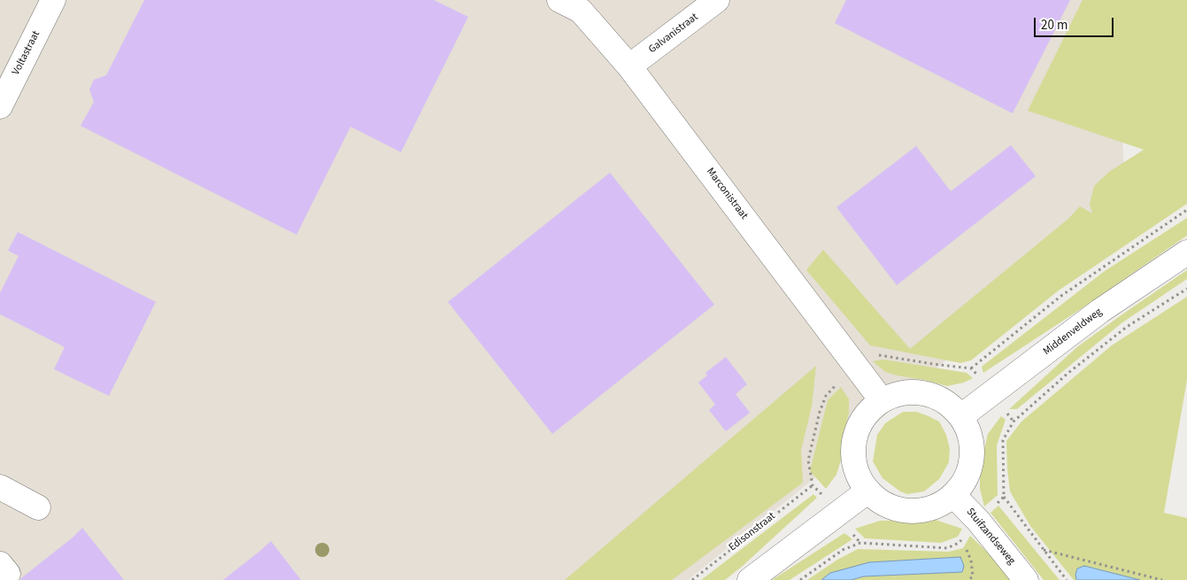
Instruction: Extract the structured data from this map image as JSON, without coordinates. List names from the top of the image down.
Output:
{
  "streets": {
    "street": [
      "Galvanistraat",
      "Voltastraat",
      "Marconistraat",
      "Middenveldweg",
      "Stuifzandseweg"
    ],
    "path": ["Edisonstraat"]
  },
  "crossings": [
    ["Galvanistraat", "Marconistraat"],
    ["Marconistraat", "Middenveldweg"],
    ["Marconistraat", "Stuifzandseweg"],
    ["Middenveldweg", "Stuifzandseweg"]
  ],
  "scale_bar": "20 m"
}
